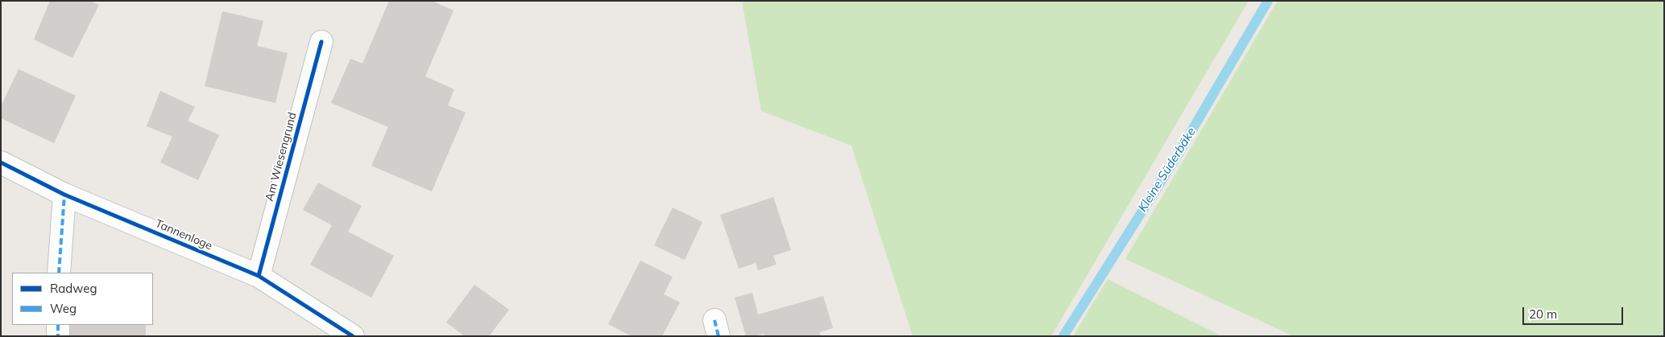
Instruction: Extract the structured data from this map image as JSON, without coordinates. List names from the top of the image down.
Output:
{
  "streets": {
    "street": ["Am Wiesengrund", "Tannenloge"]
  },
  "crossings": [
    ["Am Wiesengrund", "Tannenloge"]
  ],
  "water": ["Kleine Süderbäke"],
  "legend": ["Radweg", "Weg"],
  "scale_bar": "20 m"
}
